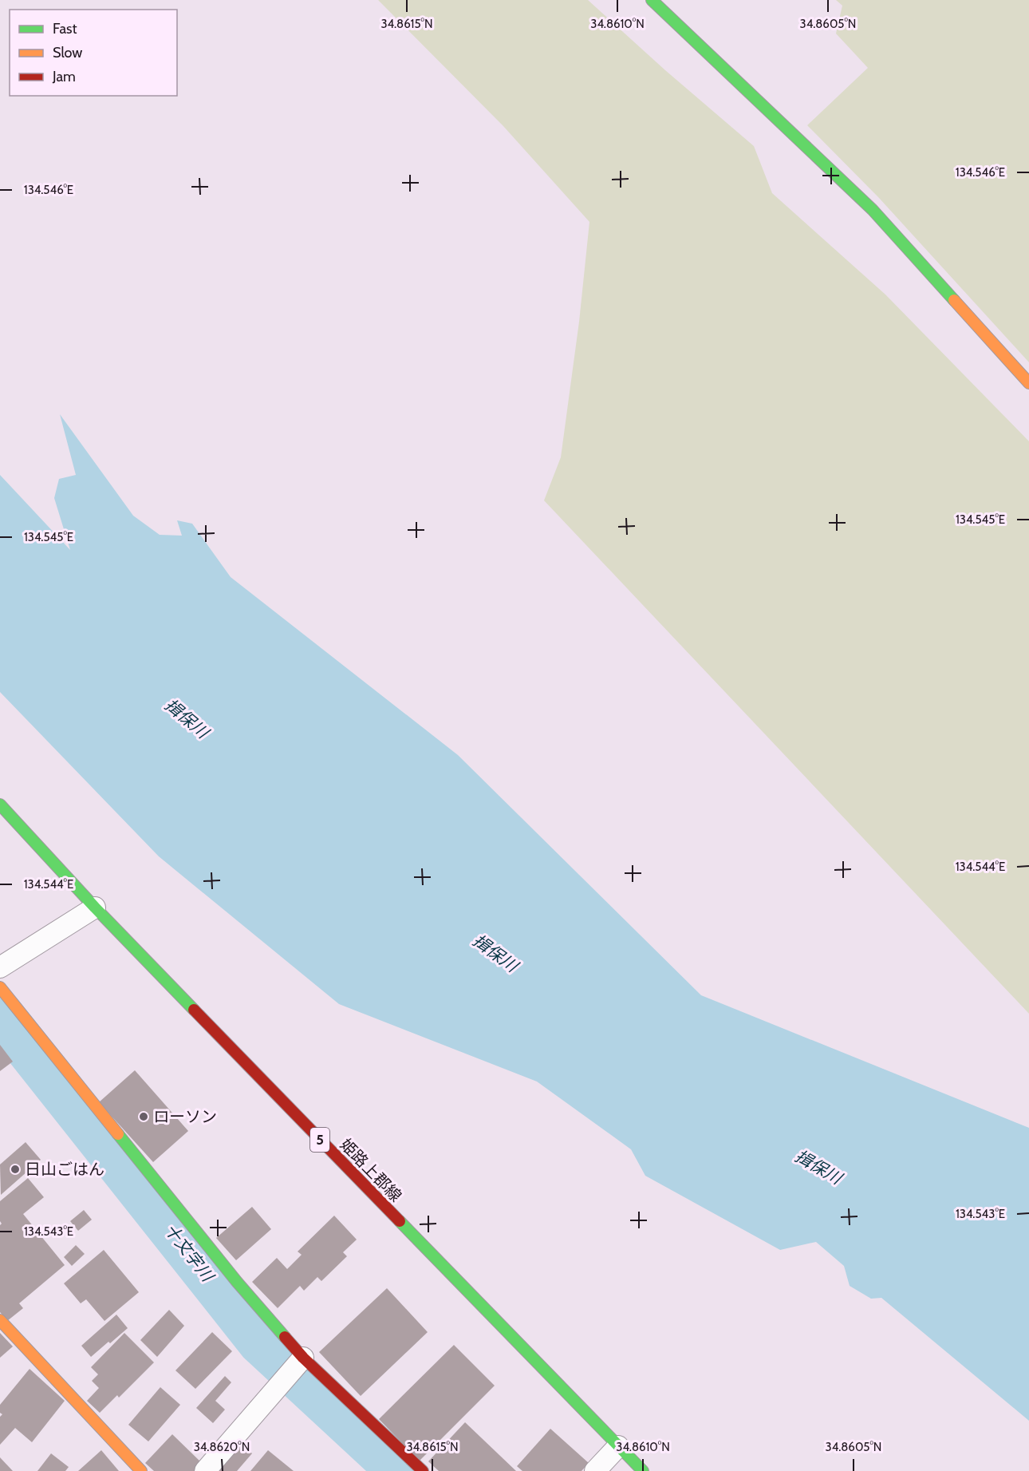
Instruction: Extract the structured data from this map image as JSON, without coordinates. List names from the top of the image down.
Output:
{
  "streets": {
    "street": ["5", "姫路上郡線"]
  },
  "water": ["揖保川", "十文字川"],
  "places": ["ローソン", "日山ごはん"],
  "legend": ["Fast", "Slow", "Jam"],
  "coordinates": [
    "34.8615°N",
    "34.8610°N",
    "34.8605°N",
    "134.546°E",
    "134.545°E",
    "134.544°E",
    "134.543°E",
    "34.8620°N"
  ]
}
